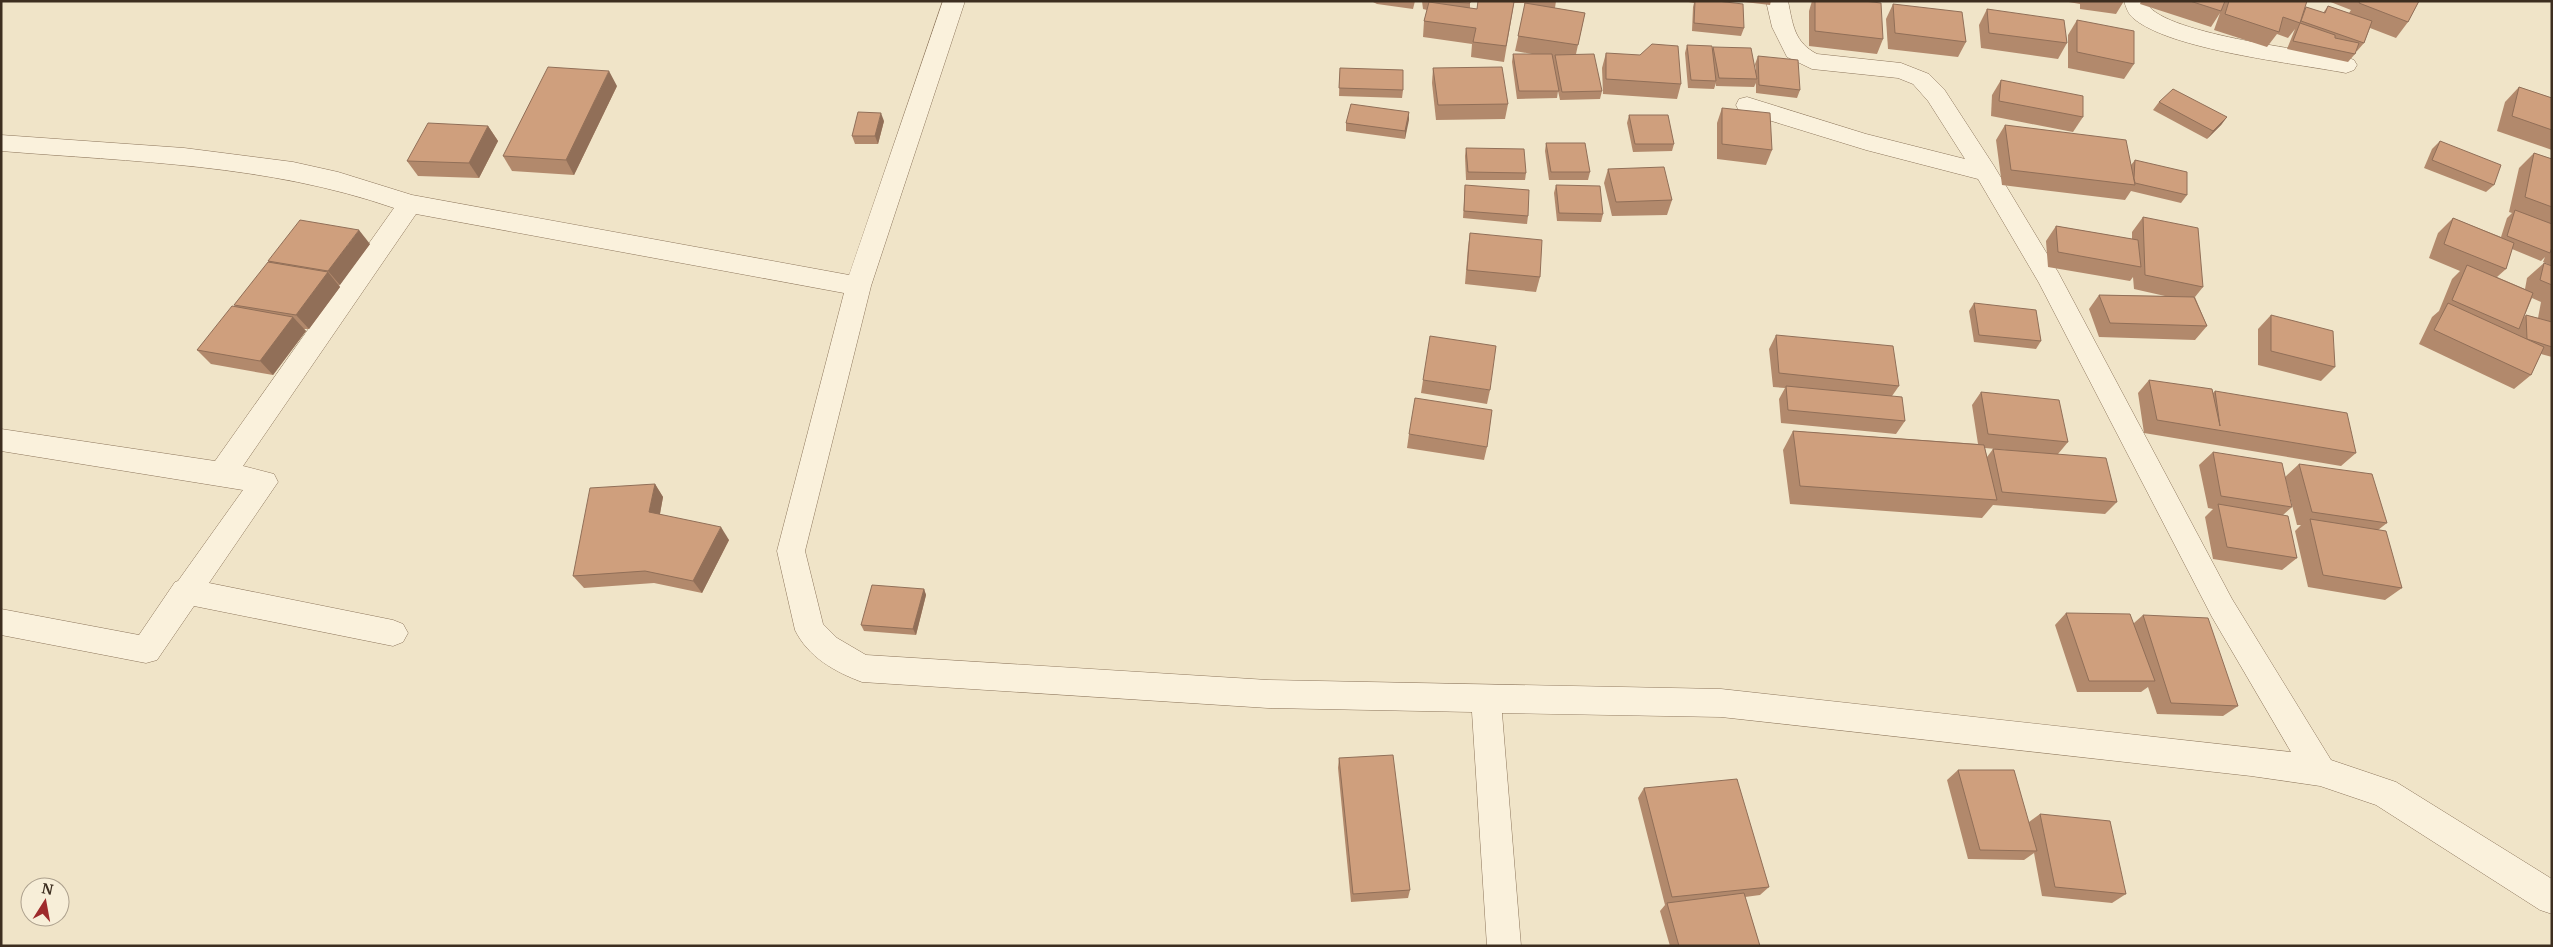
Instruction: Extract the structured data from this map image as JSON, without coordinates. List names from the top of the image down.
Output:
{
  "north": "top"
}
